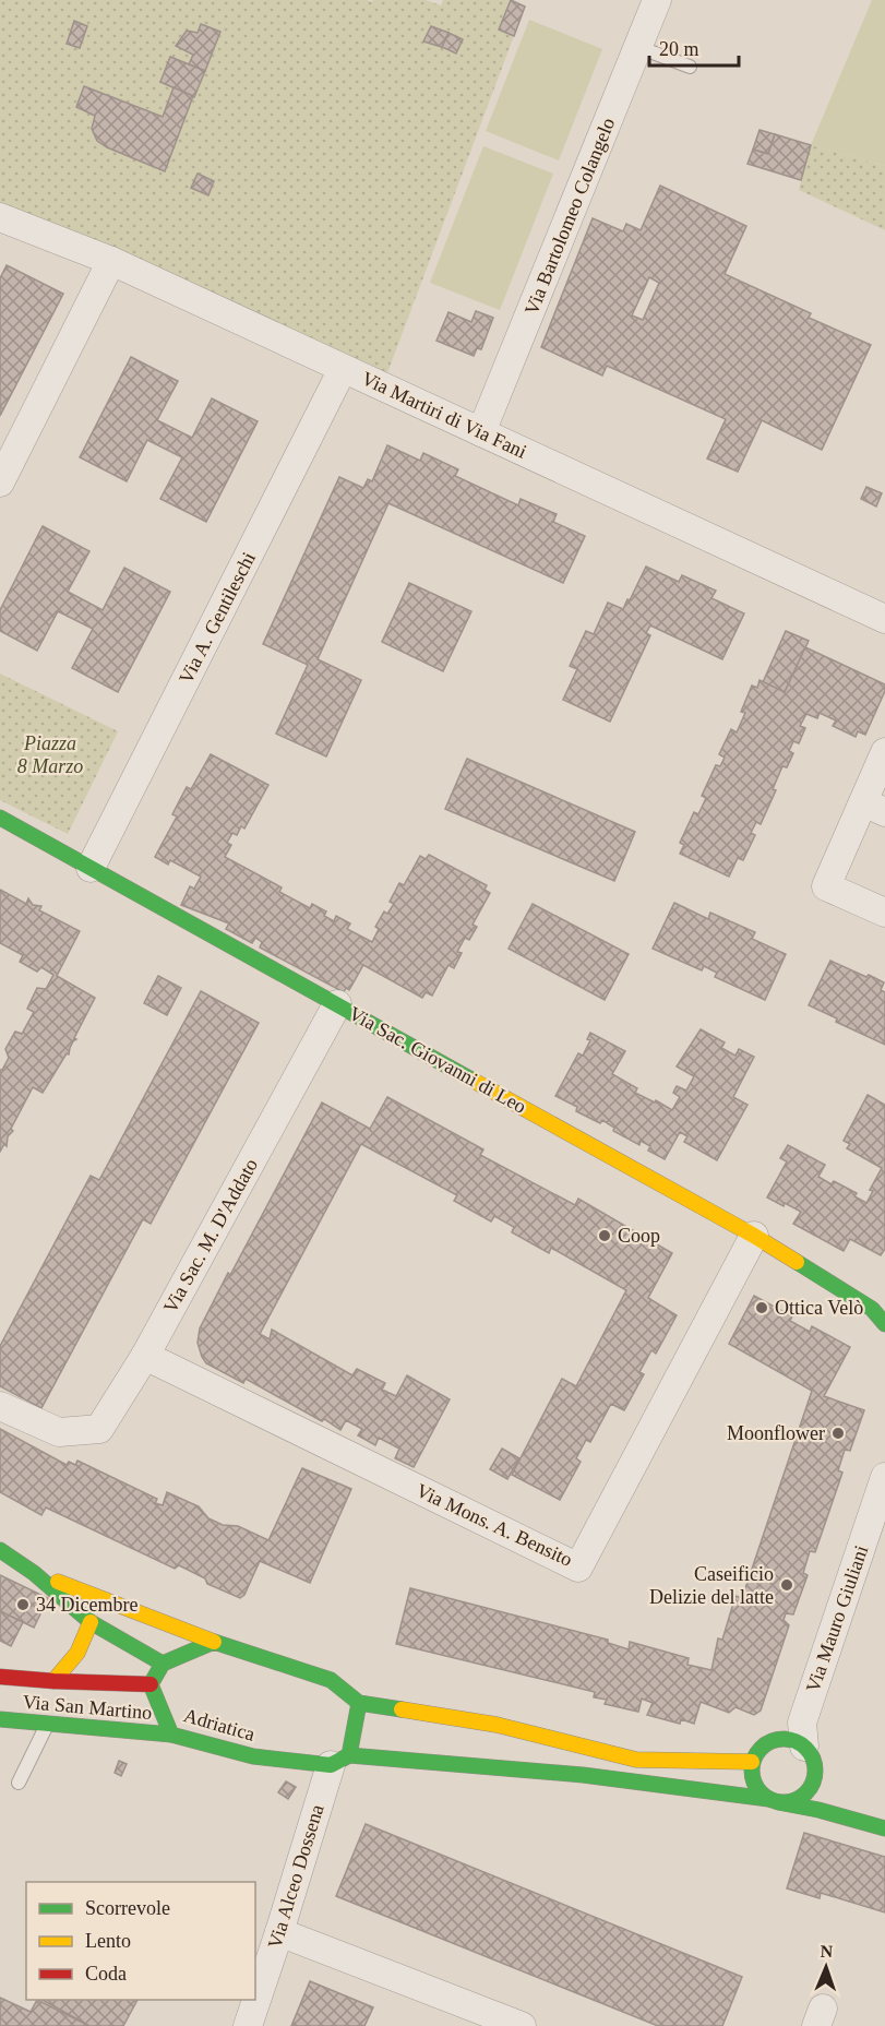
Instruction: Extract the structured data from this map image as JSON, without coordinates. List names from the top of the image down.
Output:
{
  "streets": {
    "main road": ["Via Sac. Giovanni di Leo", "Via San Martino", "Adriatica"],
    "street": [
      "Via Bartolomeo Colangelo",
      "Via Martiri di Via Fani",
      "Via A. Gentileschi",
      "Via Sac. M. D'Addato",
      "Via Mons. A. Bensito",
      "Via Mauro Giuliani",
      "Via Alceo Dossena"
    ]
  },
  "crossings": [
    ["Via Bartolomeo Colangelo", "Via Martiri di Via Fani"],
    ["Via Martiri di Via Fani", "Via A. Gentileschi"],
    ["Via A. Gentileschi", "Via Sac. Giovanni di Leo"],
    ["Via Sac. Giovanni di Leo", "Via Sac. M. D'Addato"],
    ["Via Sac. Giovanni di Leo", "Via Mons. A. Bensito"],
    ["Via Sac. M. D'Addato", "Via Mons. A. Bensito"],
    ["Via Mauro Giuliani", "Adriatica"],
    ["Via San Martino", "Adriatica"],
    ["Adriatica", "Via Alceo Dossena"]
  ],
  "parks": ["Piazza 8 Marzo"],
  "places": [
    "Coop",
    "Ottica Velò",
    "Moonflower",
    "Caseificio Delizie del latte",
    "34 Dicembre"
  ],
  "legend": ["Scorrevole", "Lento", "Coda"],
  "scale_bar": "20 m",
  "north": "top"
}
